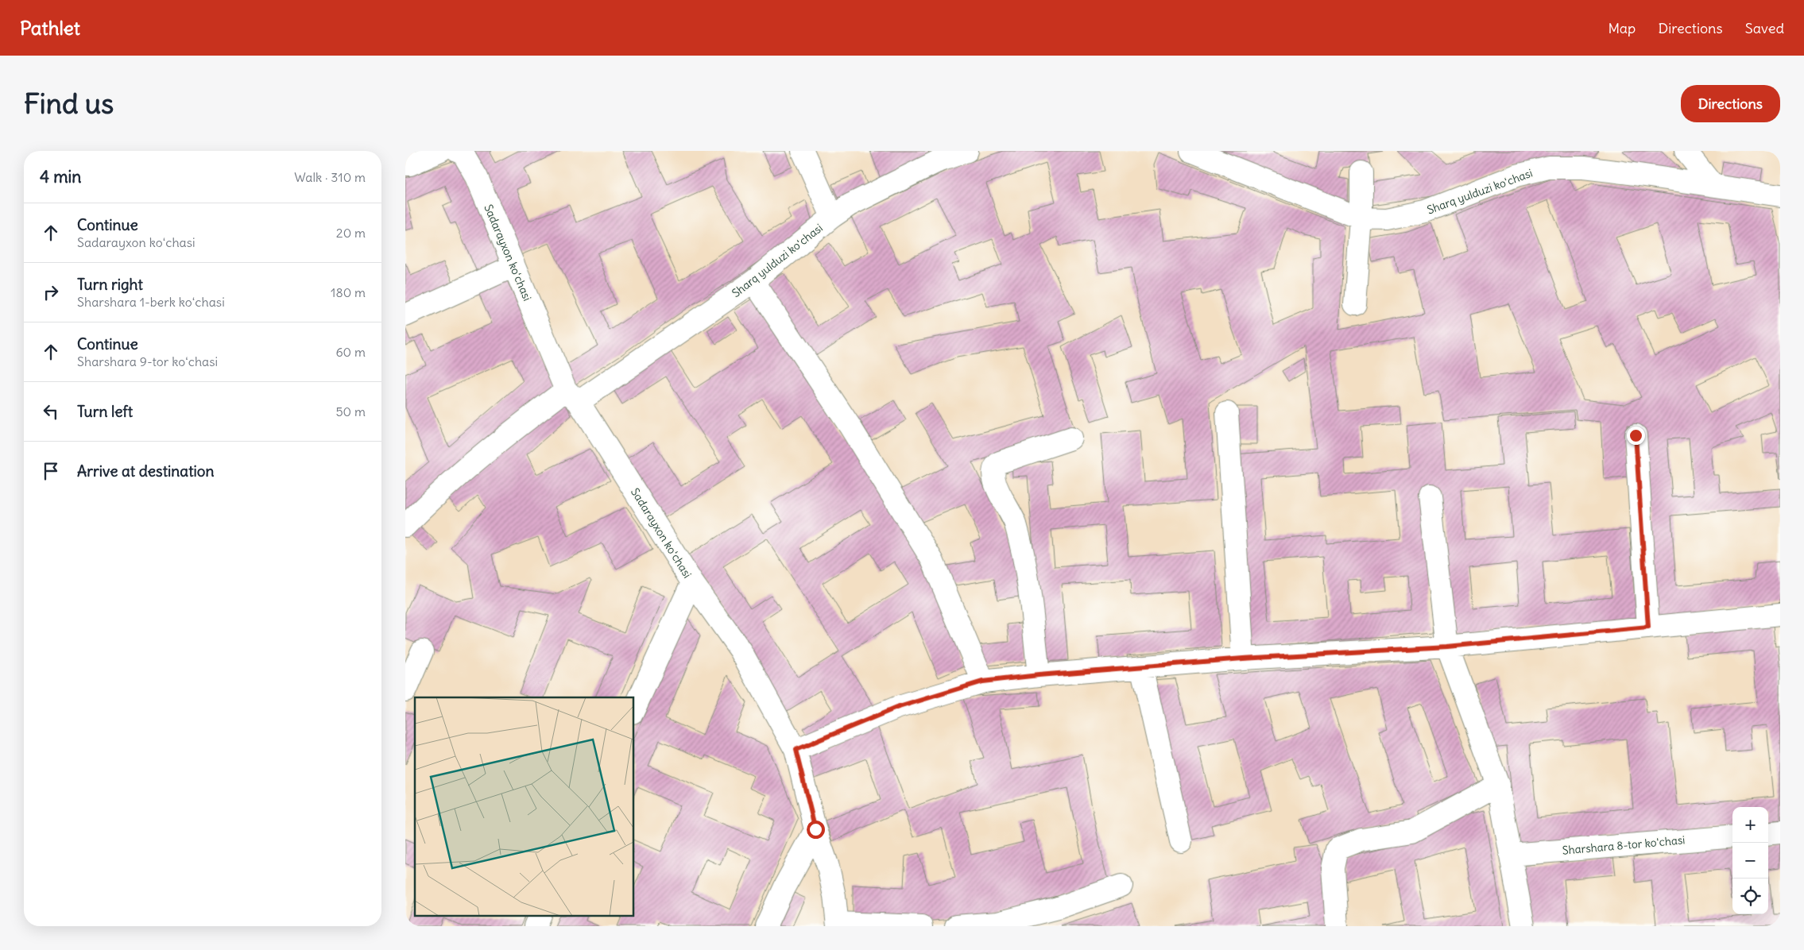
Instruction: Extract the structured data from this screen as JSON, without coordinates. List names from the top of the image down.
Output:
{
  "streets": {
    "street": ["Sharq yulduzi koʻchasi", "Sadarayxon koʻchasi", "Sharshara 8-tor koʻchasi"]
  },
  "crossings": [
    ["Sharq yulduzi koʻchasi", "Sadarayxon koʻchasi"]
  ],
  "page": {
    "header": "Pathlet",
    "nav": ["Map", "Directions", "Saved"],
    "buttons": "Directions",
    "title": "Find us",
    "heading": ["4 min", "Walk · 310 m"],
    "list": [
      ["Continue", "Sadarayxon koʻchasi", "20 m"],
      ["Turn right", "Sharshara 1-berk koʻchasi", "180 m"],
      ["Continue", "Sharshara 9-tor koʻchasi", "60 m"],
      ["Turn left", "50 m"],
      "Arrive at destination"
    ],
    "map_buttons": ["+", "−"]
  }
}
